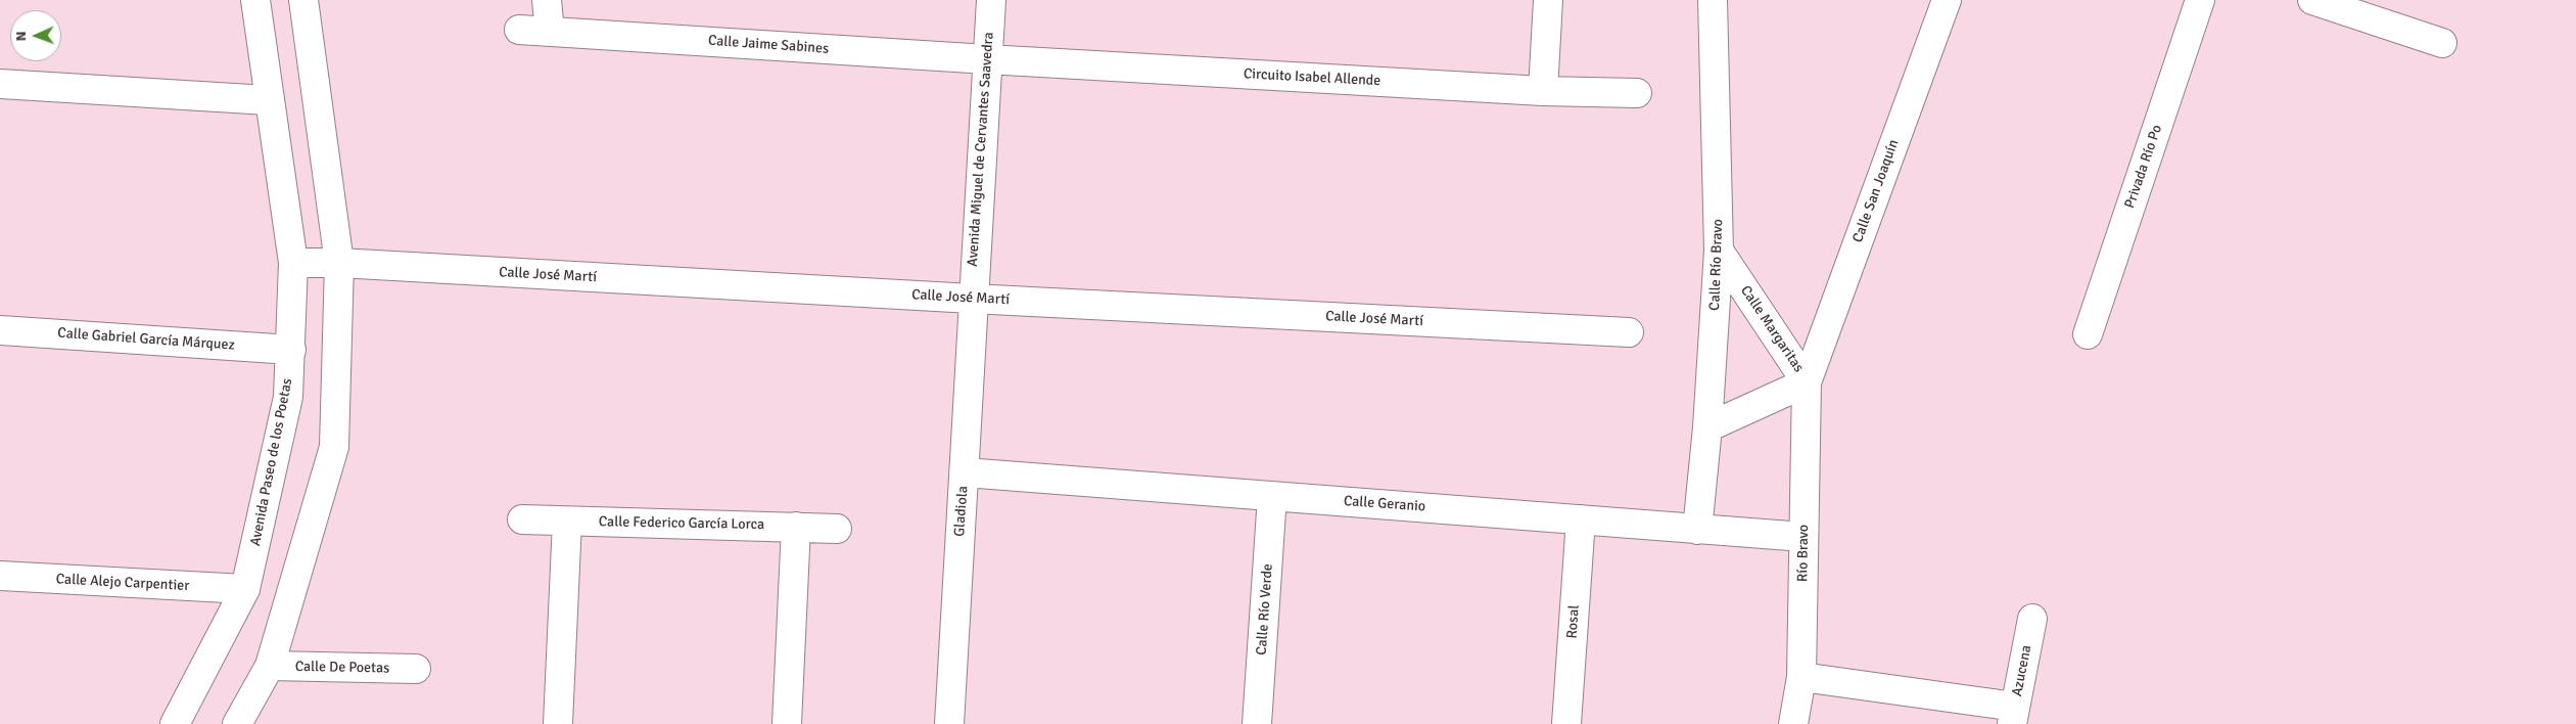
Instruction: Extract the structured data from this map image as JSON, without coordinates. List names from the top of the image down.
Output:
{
  "streets": {
    "street": [
      "Calle Jaime Sabines",
      "Circuito Isabel Allende",
      "Avenida Miguel de Cervantes Saavedra",
      "Privada Río Po",
      "Calle San Joaquín",
      "Calle Río Bravo",
      "Calle José Martí",
      "Calle Margaritas",
      "Calle Gabriel García Márquez",
      "Avenida Paseo de los Poetas",
      "Calle Geranio",
      "Gladiola",
      "Calle Federico García Lorca",
      "Río Bravo",
      "Calle Alejo Carpentier",
      "Calle Río Verde",
      "Rosal",
      "Calle De Poetas",
      "Azucena"
    ]
  },
  "crossings": [
    ["Calle Jaime Sabines", "Circuito Isabel Allende"],
    ["Calle Jaime Sabines", "Avenida Miguel de Cervantes Saavedra"],
    ["Circuito Isabel Allende", "Avenida Miguel de Cervantes Saavedra"],
    ["Avenida Miguel de Cervantes Saavedra", "Calle José Martí"],
    ["Avenida Miguel de Cervantes Saavedra", "Gladiola"],
    ["Calle San Joaquín", "Calle Margaritas"],
    ["Calle San Joaquín", "Río Bravo"],
    ["Calle Río Bravo", "Calle Margaritas"],
    ["Calle Río Bravo", "Calle Geranio"],
    ["Calle José Martí", "Avenida Paseo de los Poetas"],
    ["Calle José Martí", "Gladiola"],
    ["Calle Margaritas", "Río Bravo"],
    ["Calle Gabriel García Márquez", "Avenida Paseo de los Poetas"],
    ["Avenida Paseo de los Poetas", "Calle Alejo Carpentier"],
    ["Calle Geranio", "Gladiola"],
    ["Calle Geranio", "Río Bravo"],
    ["Calle Geranio", "Calle Río Verde"],
    ["Calle Geranio", "Rosal"]
  ],
  "north": "left"
}
